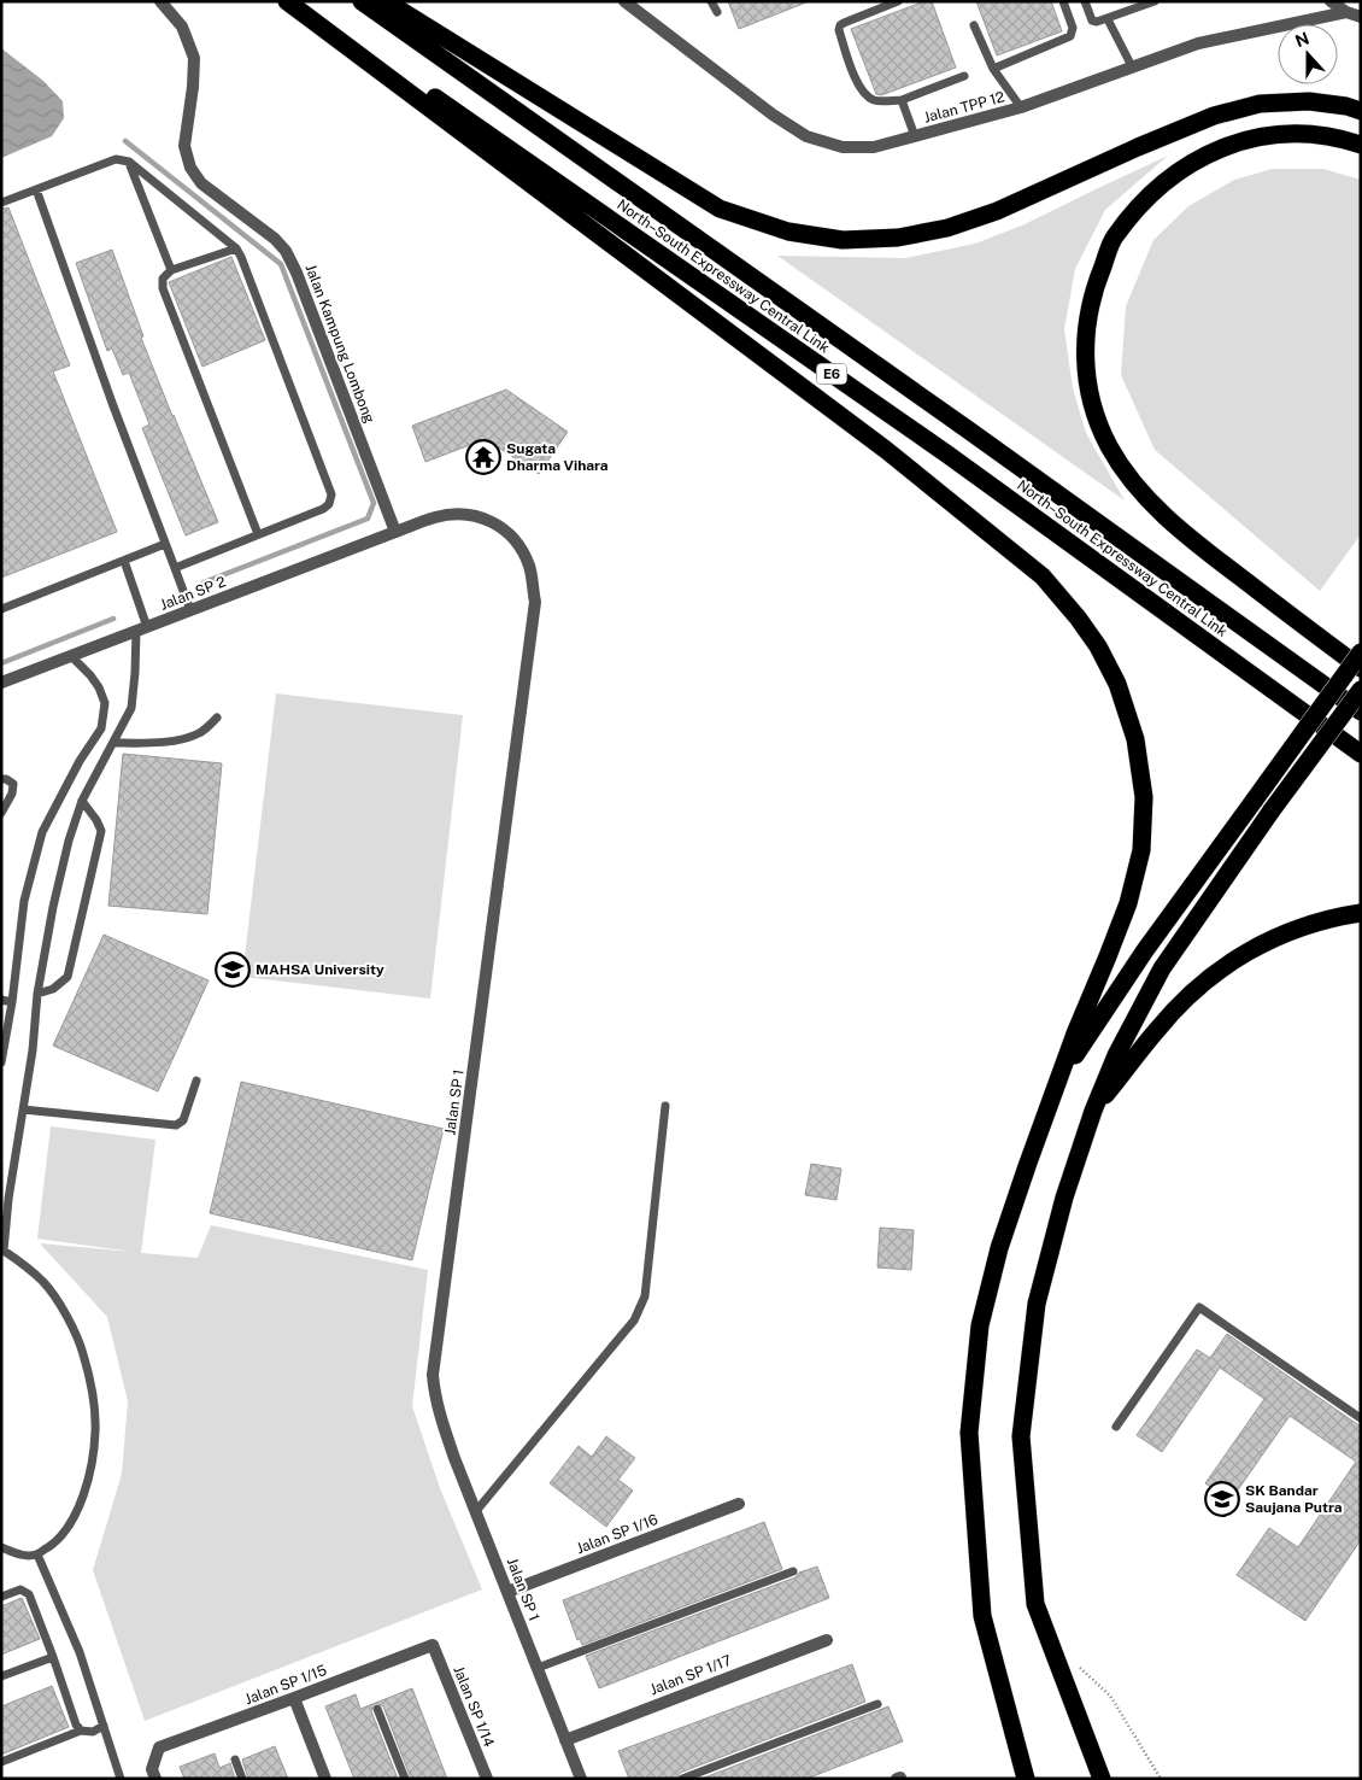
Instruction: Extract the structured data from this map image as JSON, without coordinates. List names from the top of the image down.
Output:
{
  "streets": {
    "highway": ["North–South Expressway Central Link", "E6"],
    "street": [
      "Jalan TPP 12",
      "Jalan Kampung Lombong",
      "Jalan SP 2",
      "Jalan SP 1",
      "Jalan SP 1/16",
      "Jalan SP 1/17",
      "Jalan SP 1/15",
      "Jalan SP 1/14"
    ]
  },
  "crossings": [
    ["Jalan Kampung Lombong", "Jalan SP 2"],
    ["Jalan Kampung Lombong", "Jalan SP 1"],
    ["Jalan SP 2", "Jalan SP 1"],
    ["Jalan SP 1", "Jalan SP 1/16"],
    ["Jalan SP 1", "Jalan SP 1/17"],
    ["Jalan SP 1/15", "Jalan SP 1/14"]
  ],
  "places": {
    "temple": ["Sugata Dharma Vihara"],
    "school or university": ["MAHSA University", "SK Bandar Saujana Putra"]
  },
  "north": "top"
}
